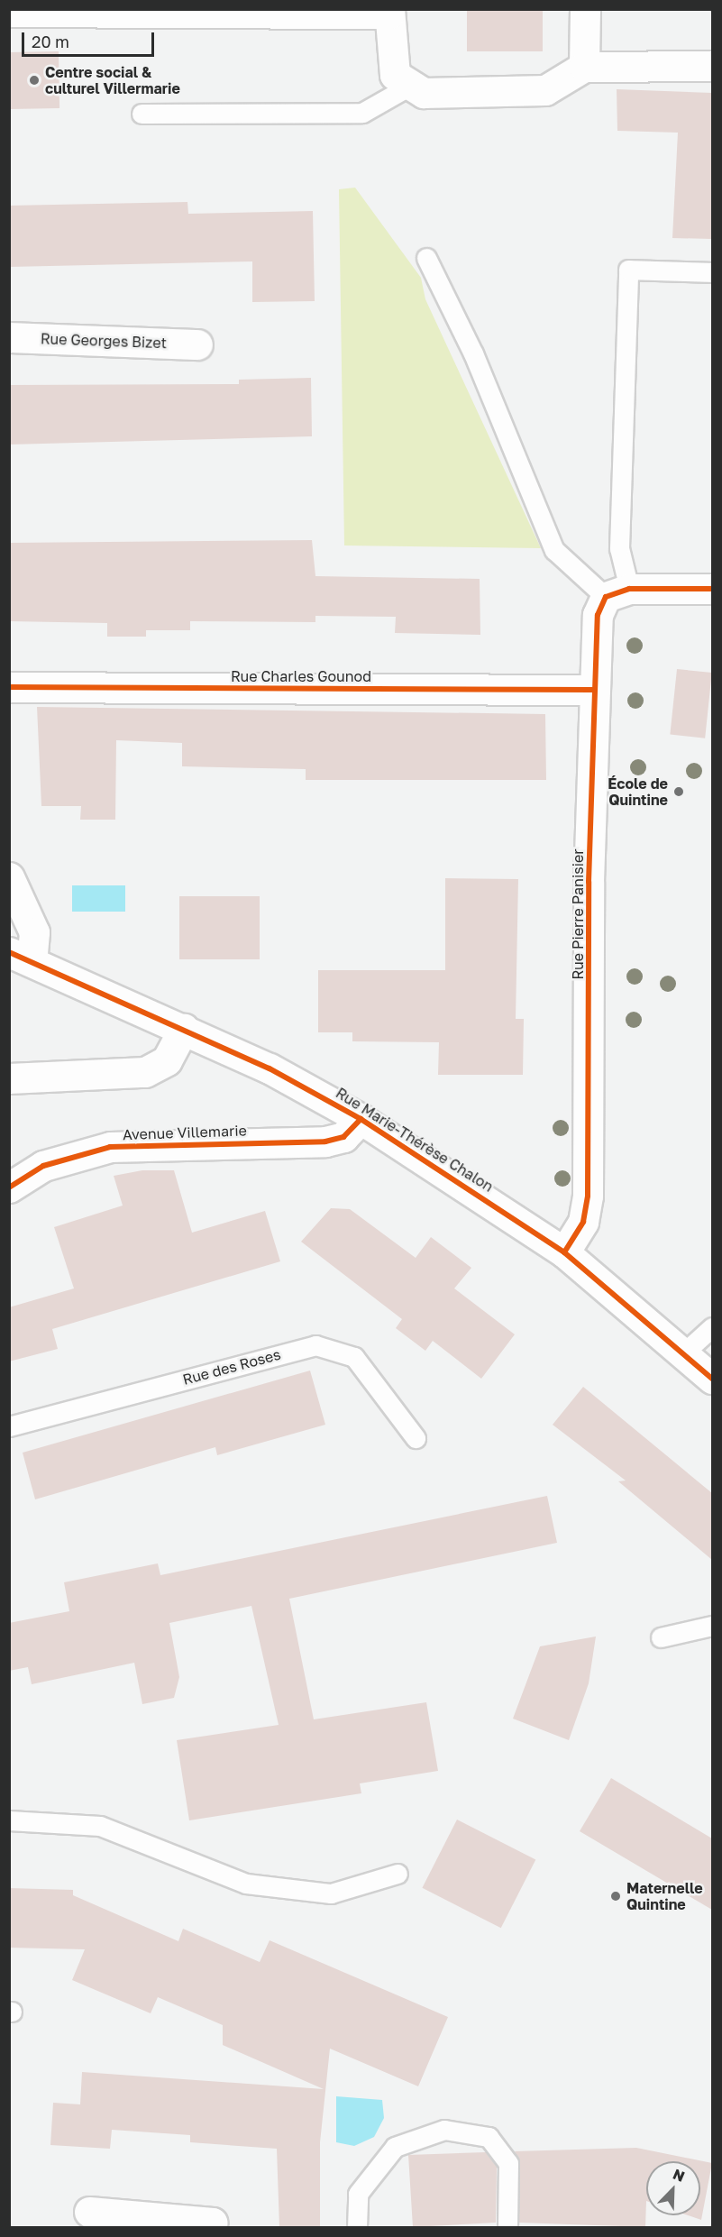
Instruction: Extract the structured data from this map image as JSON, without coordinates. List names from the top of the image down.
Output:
{
  "streets": {
    "street": [
      "Rue Georges Bizet",
      "Rue Charles Gounod",
      "Rue Pierre Panisier",
      "Avenue Villemarie",
      "Rue Marie-Thérèse Chalon"
    ],
    "lane": ["Rue des Roses"]
  },
  "crossings": [
    ["Rue Charles Gounod", "Rue Pierre Panisier"],
    ["Rue Pierre Panisier", "Rue Marie-Thérèse Chalon"],
    ["Avenue Villemarie", "Rue Marie-Thérèse Chalon"]
  ],
  "places": ["Centre social & culturel Villermarie", "École de Quintine", "Maternelle Quintine"],
  "scale_bar": "20 m",
  "north": "top right"
}
